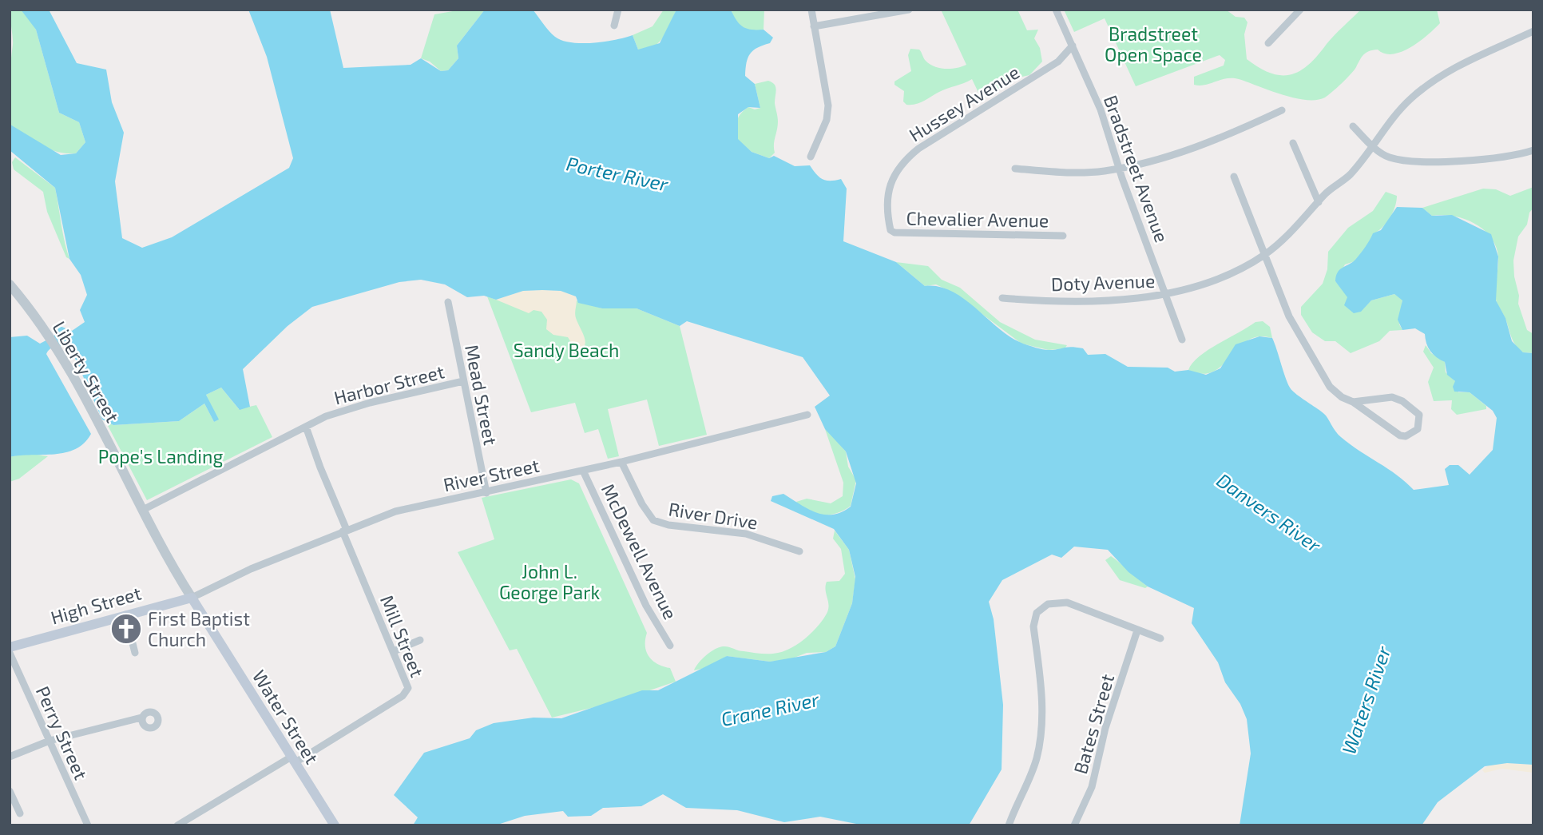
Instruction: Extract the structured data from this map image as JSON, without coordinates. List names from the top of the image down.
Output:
{
  "streets": {
    "main road": ["High Street", "Water Street"],
    "street": [
      "Hussey Avenue",
      "Bradstreet Avenue",
      "Chevalier Avenue",
      "Doty Avenue",
      "Liberty Street",
      "Harbor Street",
      "Mead Street",
      "River Street",
      "River Drive",
      "McDewell Avenue",
      "Mill Street",
      "Bates Street",
      "Perry Street"
    ]
  },
  "crossings": [
    ["Hussey Avenue", "Bradstreet Avenue"],
    ["Hussey Avenue", "Chevalier Avenue"],
    ["Bradstreet Avenue", "Doty Avenue"],
    ["Liberty Street", "Harbor Street"],
    ["Liberty Street", "River Street"],
    ["Liberty Street", "High Street"],
    ["Liberty Street", "Water Street"],
    ["Harbor Street", "Mead Street"],
    ["Harbor Street", "Mill Street"],
    ["Mead Street", "River Street"],
    ["River Street", "River Drive"],
    ["River Street", "McDewell Avenue"],
    ["River Street", "High Street"],
    ["River Street", "Mill Street"],
    ["River Street", "Water Street"],
    ["High Street", "Water Street"],
    ["Mill Street", "Water Street"]
  ],
  "water": [
    "Porter River",
    "Danvers River",
    "Waters River",
    "Crane River"
  ],
  "parks": [
    "Bradstreet Open Space",
    "Sandy Beach",
    "Pope's Landing",
    "John L. George Park"
  ],
  "places": {
    "church": ["First Baptist Church"]
  }
}
